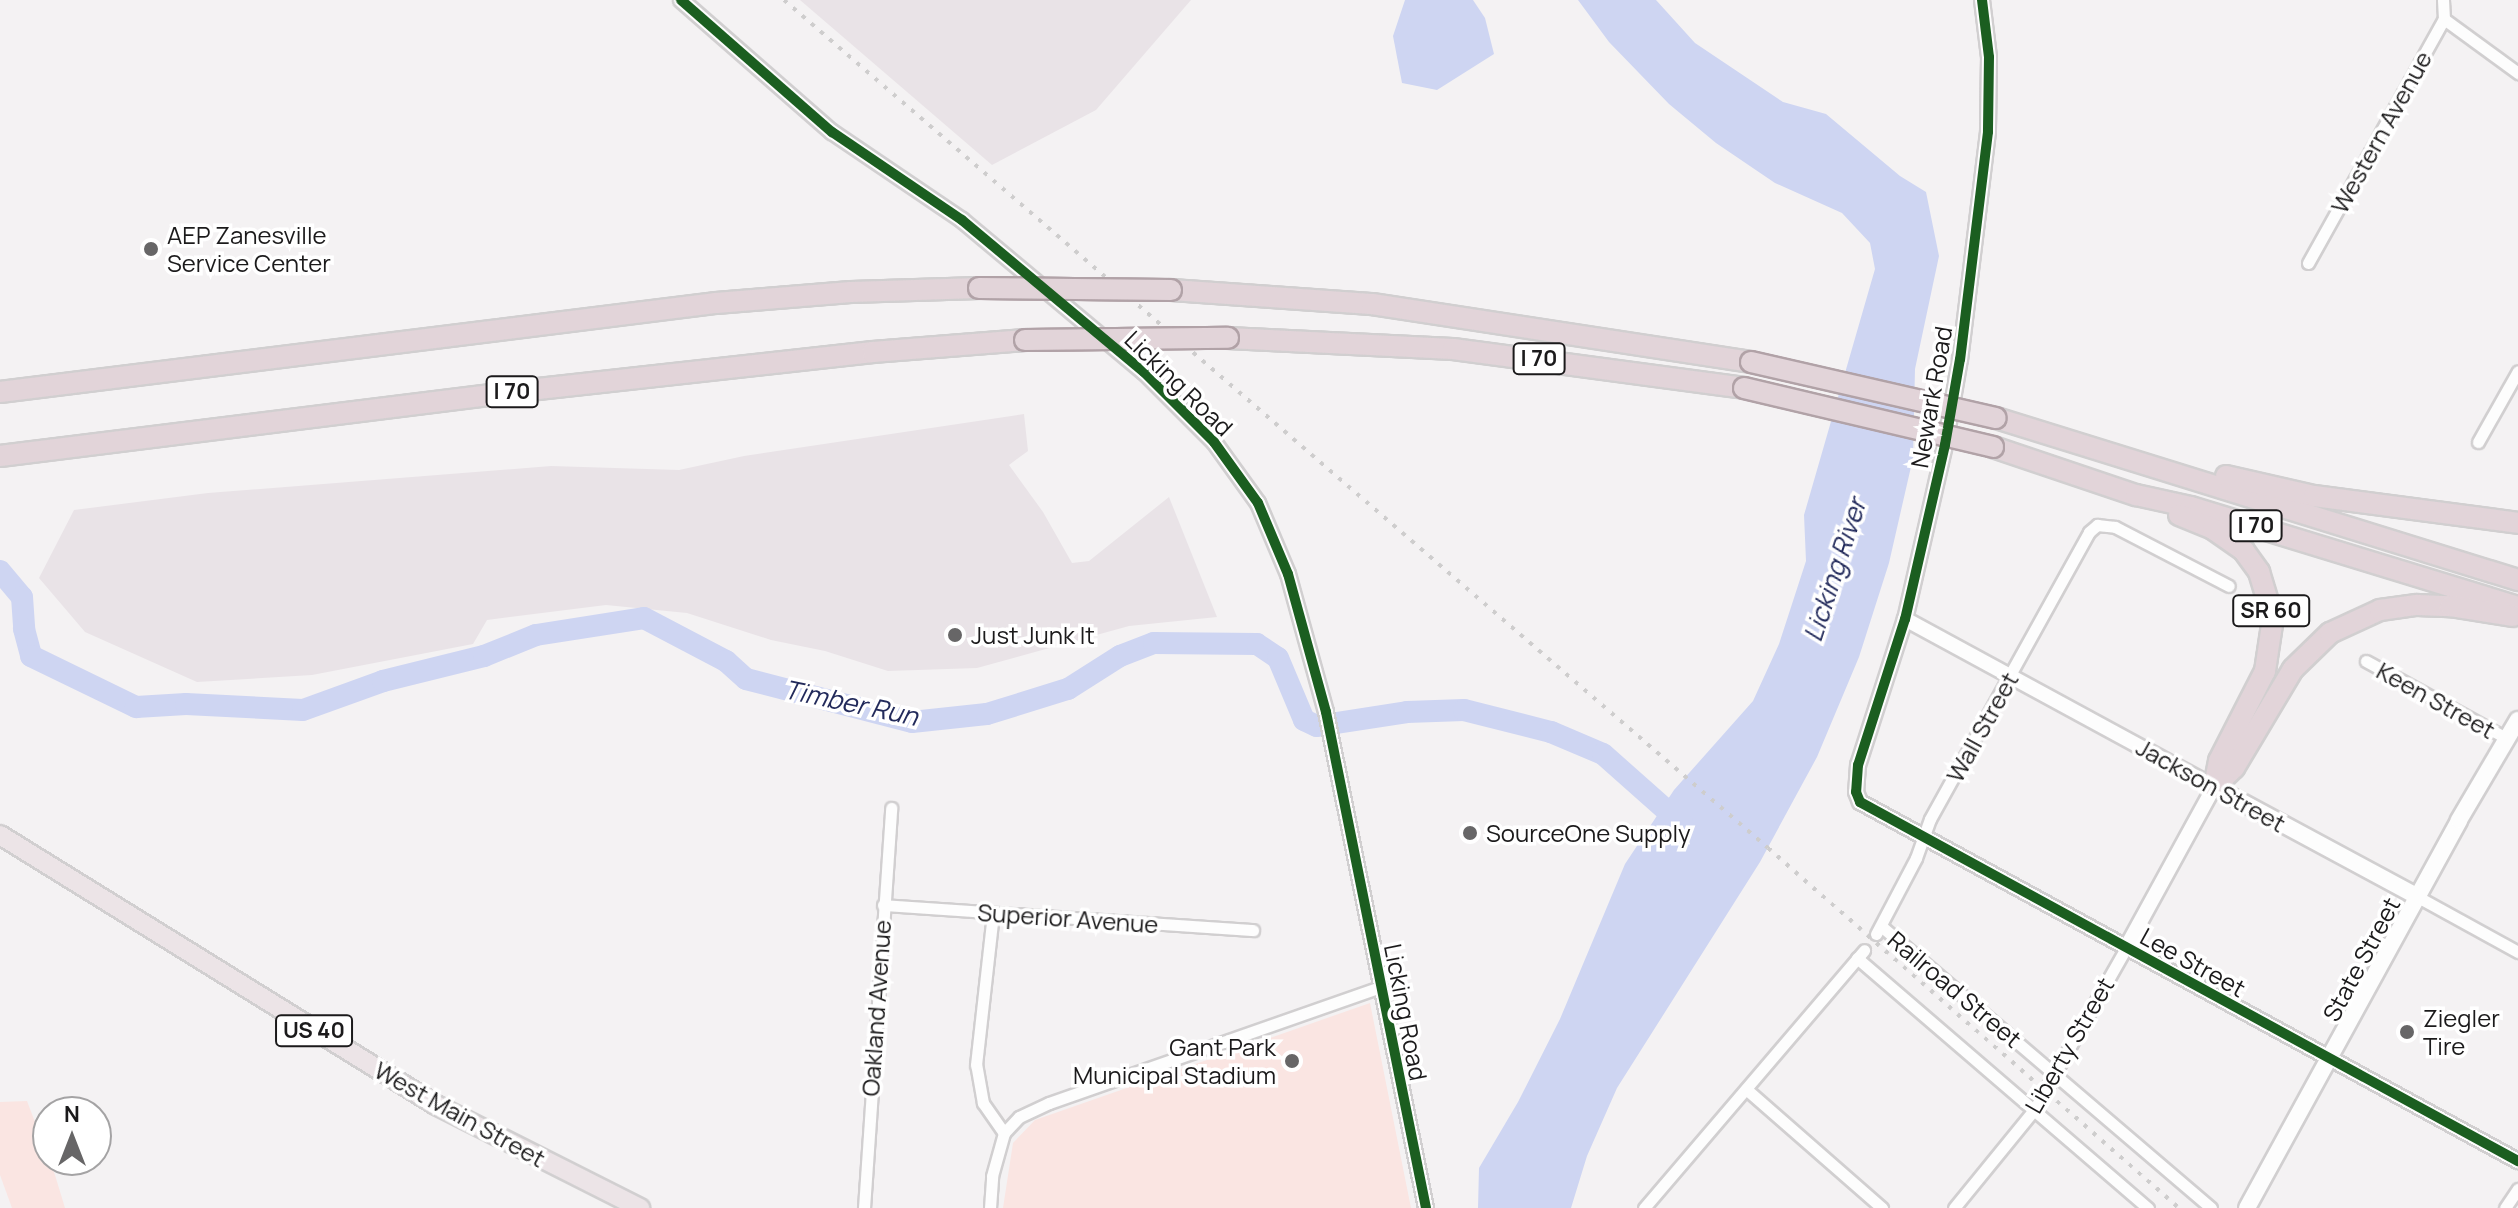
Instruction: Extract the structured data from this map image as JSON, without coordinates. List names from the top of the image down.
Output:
{
  "streets": {
    "highway": ["I 70", "SR 60"],
    "main road": [
      "Jackson Street",
      "State Street",
      "US 40",
      "West Main Street"
    ],
    "street": [
      "Western Avenue",
      "Licking Road",
      "Newark Road",
      "Keen Street",
      "Wall Street",
      "Superior Avenue",
      "Lee Street",
      "Railroad Street",
      "Oakland Avenue",
      "Liberty Street"
    ]
  },
  "crossings": [
    ["I 70", "SR 60"],
    ["Newark Road", "Jackson Street"],
    ["Newark Road", "Lee Street"],
    ["SR 60", "Jackson Street"],
    ["SR 60", "Liberty Street"],
    ["Keen Street", "State Street"],
    ["Wall Street", "Jackson Street"],
    ["Wall Street", "Lee Street"],
    ["Wall Street", "Railroad Street"],
    ["Jackson Street", "State Street"],
    ["Jackson Street", "Liberty Street"],
    ["Superior Avenue", "Oakland Avenue"],
    ["State Street", "Lee Street"],
    ["Lee Street", "Liberty Street"],
    ["Railroad Street", "Liberty Street"]
  ],
  "water": ["Licking River", "Timber Run"],
  "places": [
    "AEP Zanesville Service Center",
    "Just Junk It",
    "SourceOne Supply",
    "Ziegler Tire",
    "Gant Park Municipal Stadium"
  ],
  "north": "top"
}
